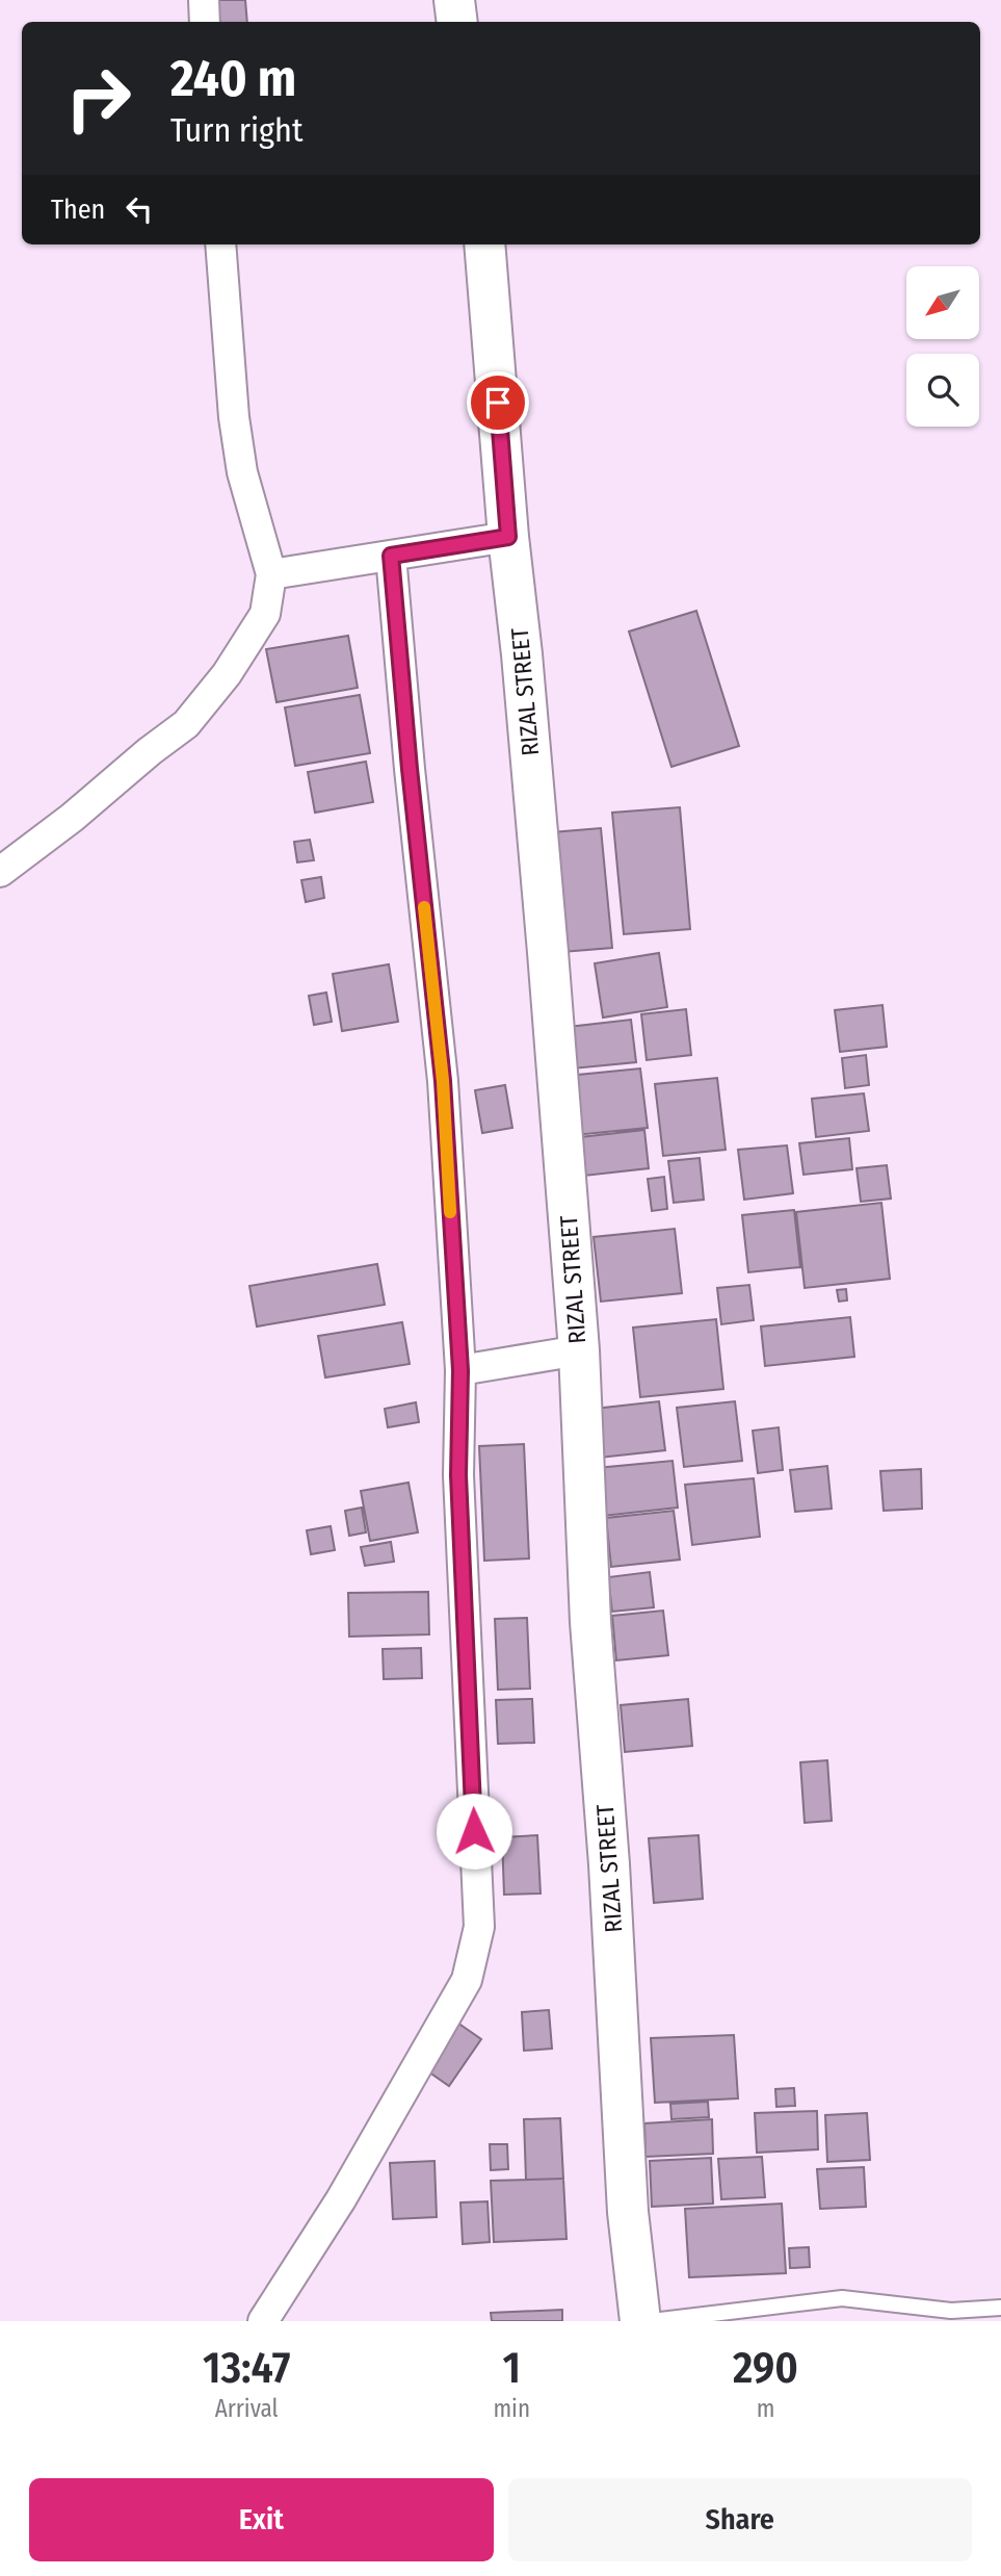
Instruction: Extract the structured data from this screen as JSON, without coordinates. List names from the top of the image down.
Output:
{
  "streets": {
    "main road": ["RIZAL STREET"]
  },
  "north": "bottom left",
  "page": {
    "turn": ["240 m", "Turn right"],
    "then": "Then",
    "eta": [
      "13:47",
      "Arrival",
      "1",
      "min",
      "290",
      "m"
    ],
    "buttons": ["Exit", "Share"]
  }
}
